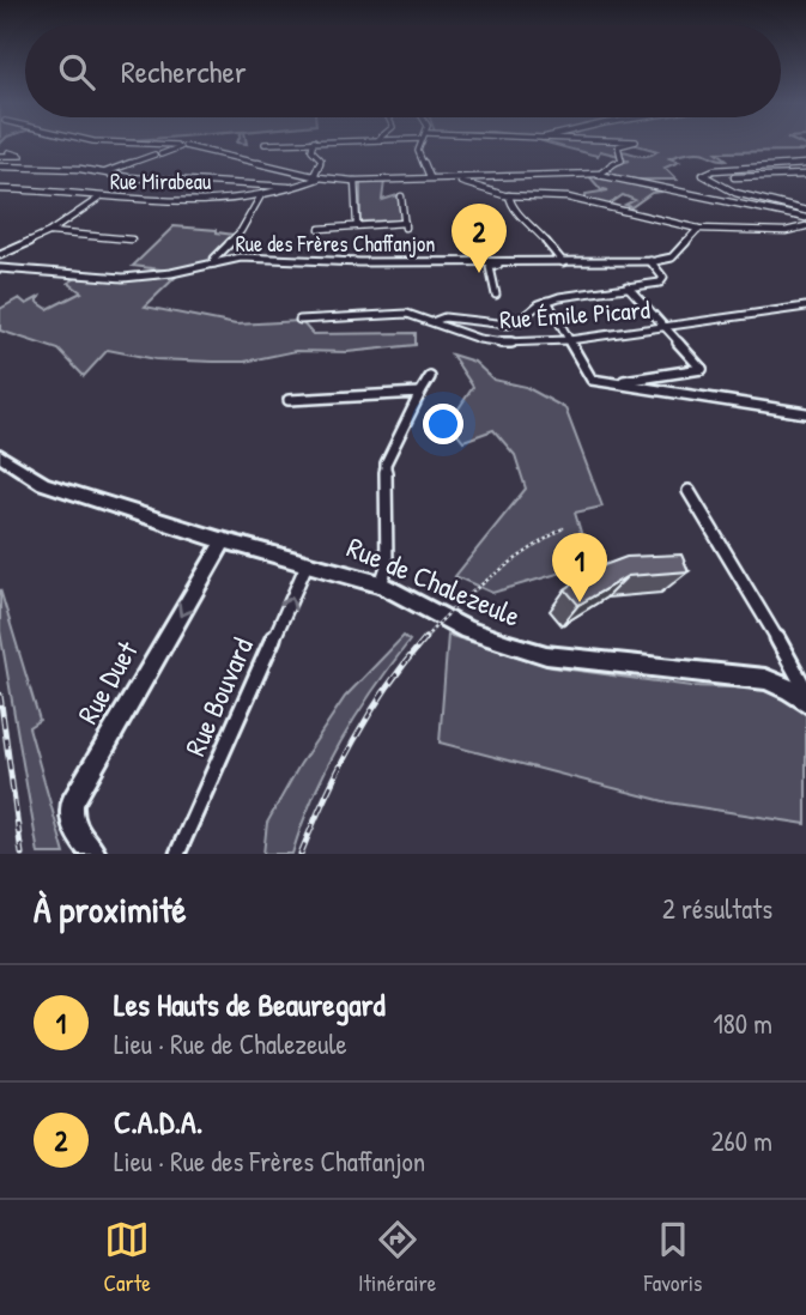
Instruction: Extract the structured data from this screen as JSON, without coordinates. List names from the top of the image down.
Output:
{
  "streets": {
    "street": [
      "Rue Mirabeau",
      "Rue des Frères Chaffanjon",
      "Rue Émile Picard",
      "Rue de Chalezeule",
      "Rue Duet",
      "Rue Bouvard"
    ]
  },
  "crossings": [
    ["Rue de Chalezeule", "Rue Duet"],
    ["Rue de Chalezeule", "Rue Bouvard"]
  ],
  "one_way": ["Rue Duet", "Rue Bouvard"],
  "page": {
    "search": "Rechercher",
    "pins": ["2", "1"],
    "heading": ["À proximité", "2 résultats"],
    "list": [
      {
        "mark": "1",
        "name": "Les Hauts de Beauregard",
        "note": "Lieu · Rue de Chalezeule",
        "value": "180 m"
      },
      {
        "mark": "2",
        "name": "C.A.D.A.",
        "note": "Lieu · Rue des Frères Chaffanjon",
        "value": "260 m"
      }
    ],
    "nav": ["Carte", "Itinéraire", "Favoris"]
  }
}
